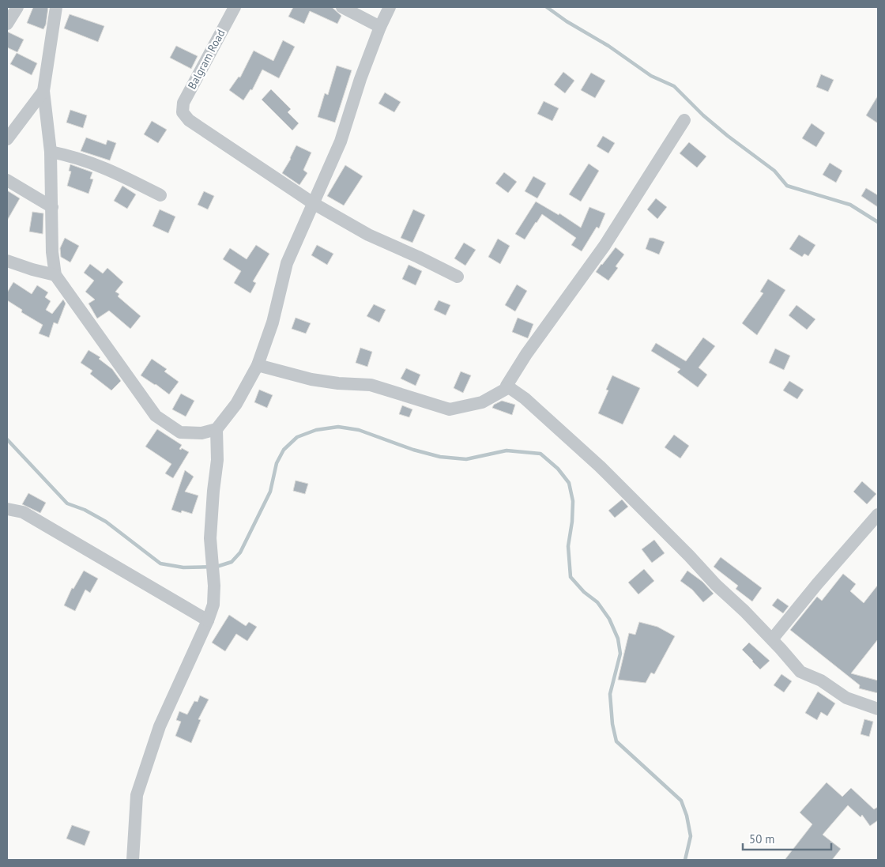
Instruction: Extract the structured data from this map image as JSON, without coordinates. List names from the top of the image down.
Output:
{
  "streets": {
    "street": ["Balgram Road"]
  },
  "scale_bar": "50 m"
}
